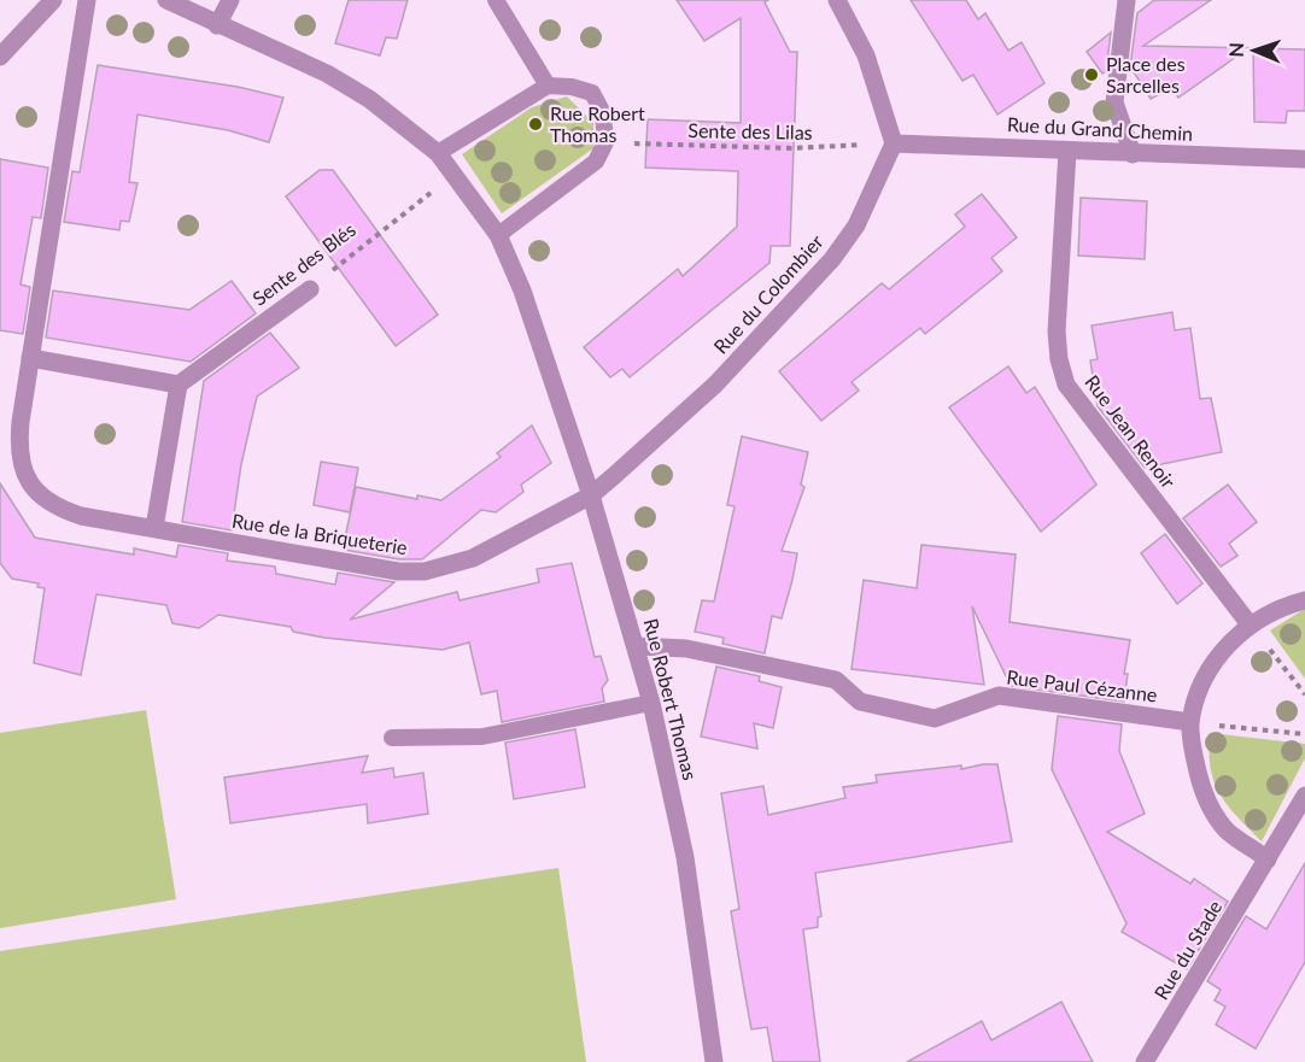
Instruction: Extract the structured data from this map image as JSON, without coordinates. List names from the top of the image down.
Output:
{
  "streets": {
    "street": [
      "Rue du Grand Chemin",
      "Sente des Blés",
      "Rue du Colombier",
      "Rue Jean Renoir",
      "Rue de la Briqueterie",
      "Rue Paul Cézanne",
      "Rue Robert Thomas",
      "Rue du Stade"
    ],
    "path": ["Sente des Lilas"]
  },
  "crossings": [
    ["Rue du Grand Chemin", "Sente des Lilas"],
    ["Rue du Grand Chemin", "Rue du Colombier"],
    ["Rue du Grand Chemin", "Rue Jean Renoir"],
    ["Sente des Lilas", "Rue du Colombier"],
    ["Sente des Blés", "Rue Robert Thomas"],
    ["Rue du Colombier", "Rue de la Briqueterie"],
    ["Rue du Colombier", "Rue Robert Thomas"],
    ["Rue de la Briqueterie", "Rue Robert Thomas"],
    ["Rue Paul Cézanne", "Rue Robert Thomas"]
  ],
  "places": ["Place des Sarcelles", "Rue Robert Thomas"],
  "north": "left"
}
